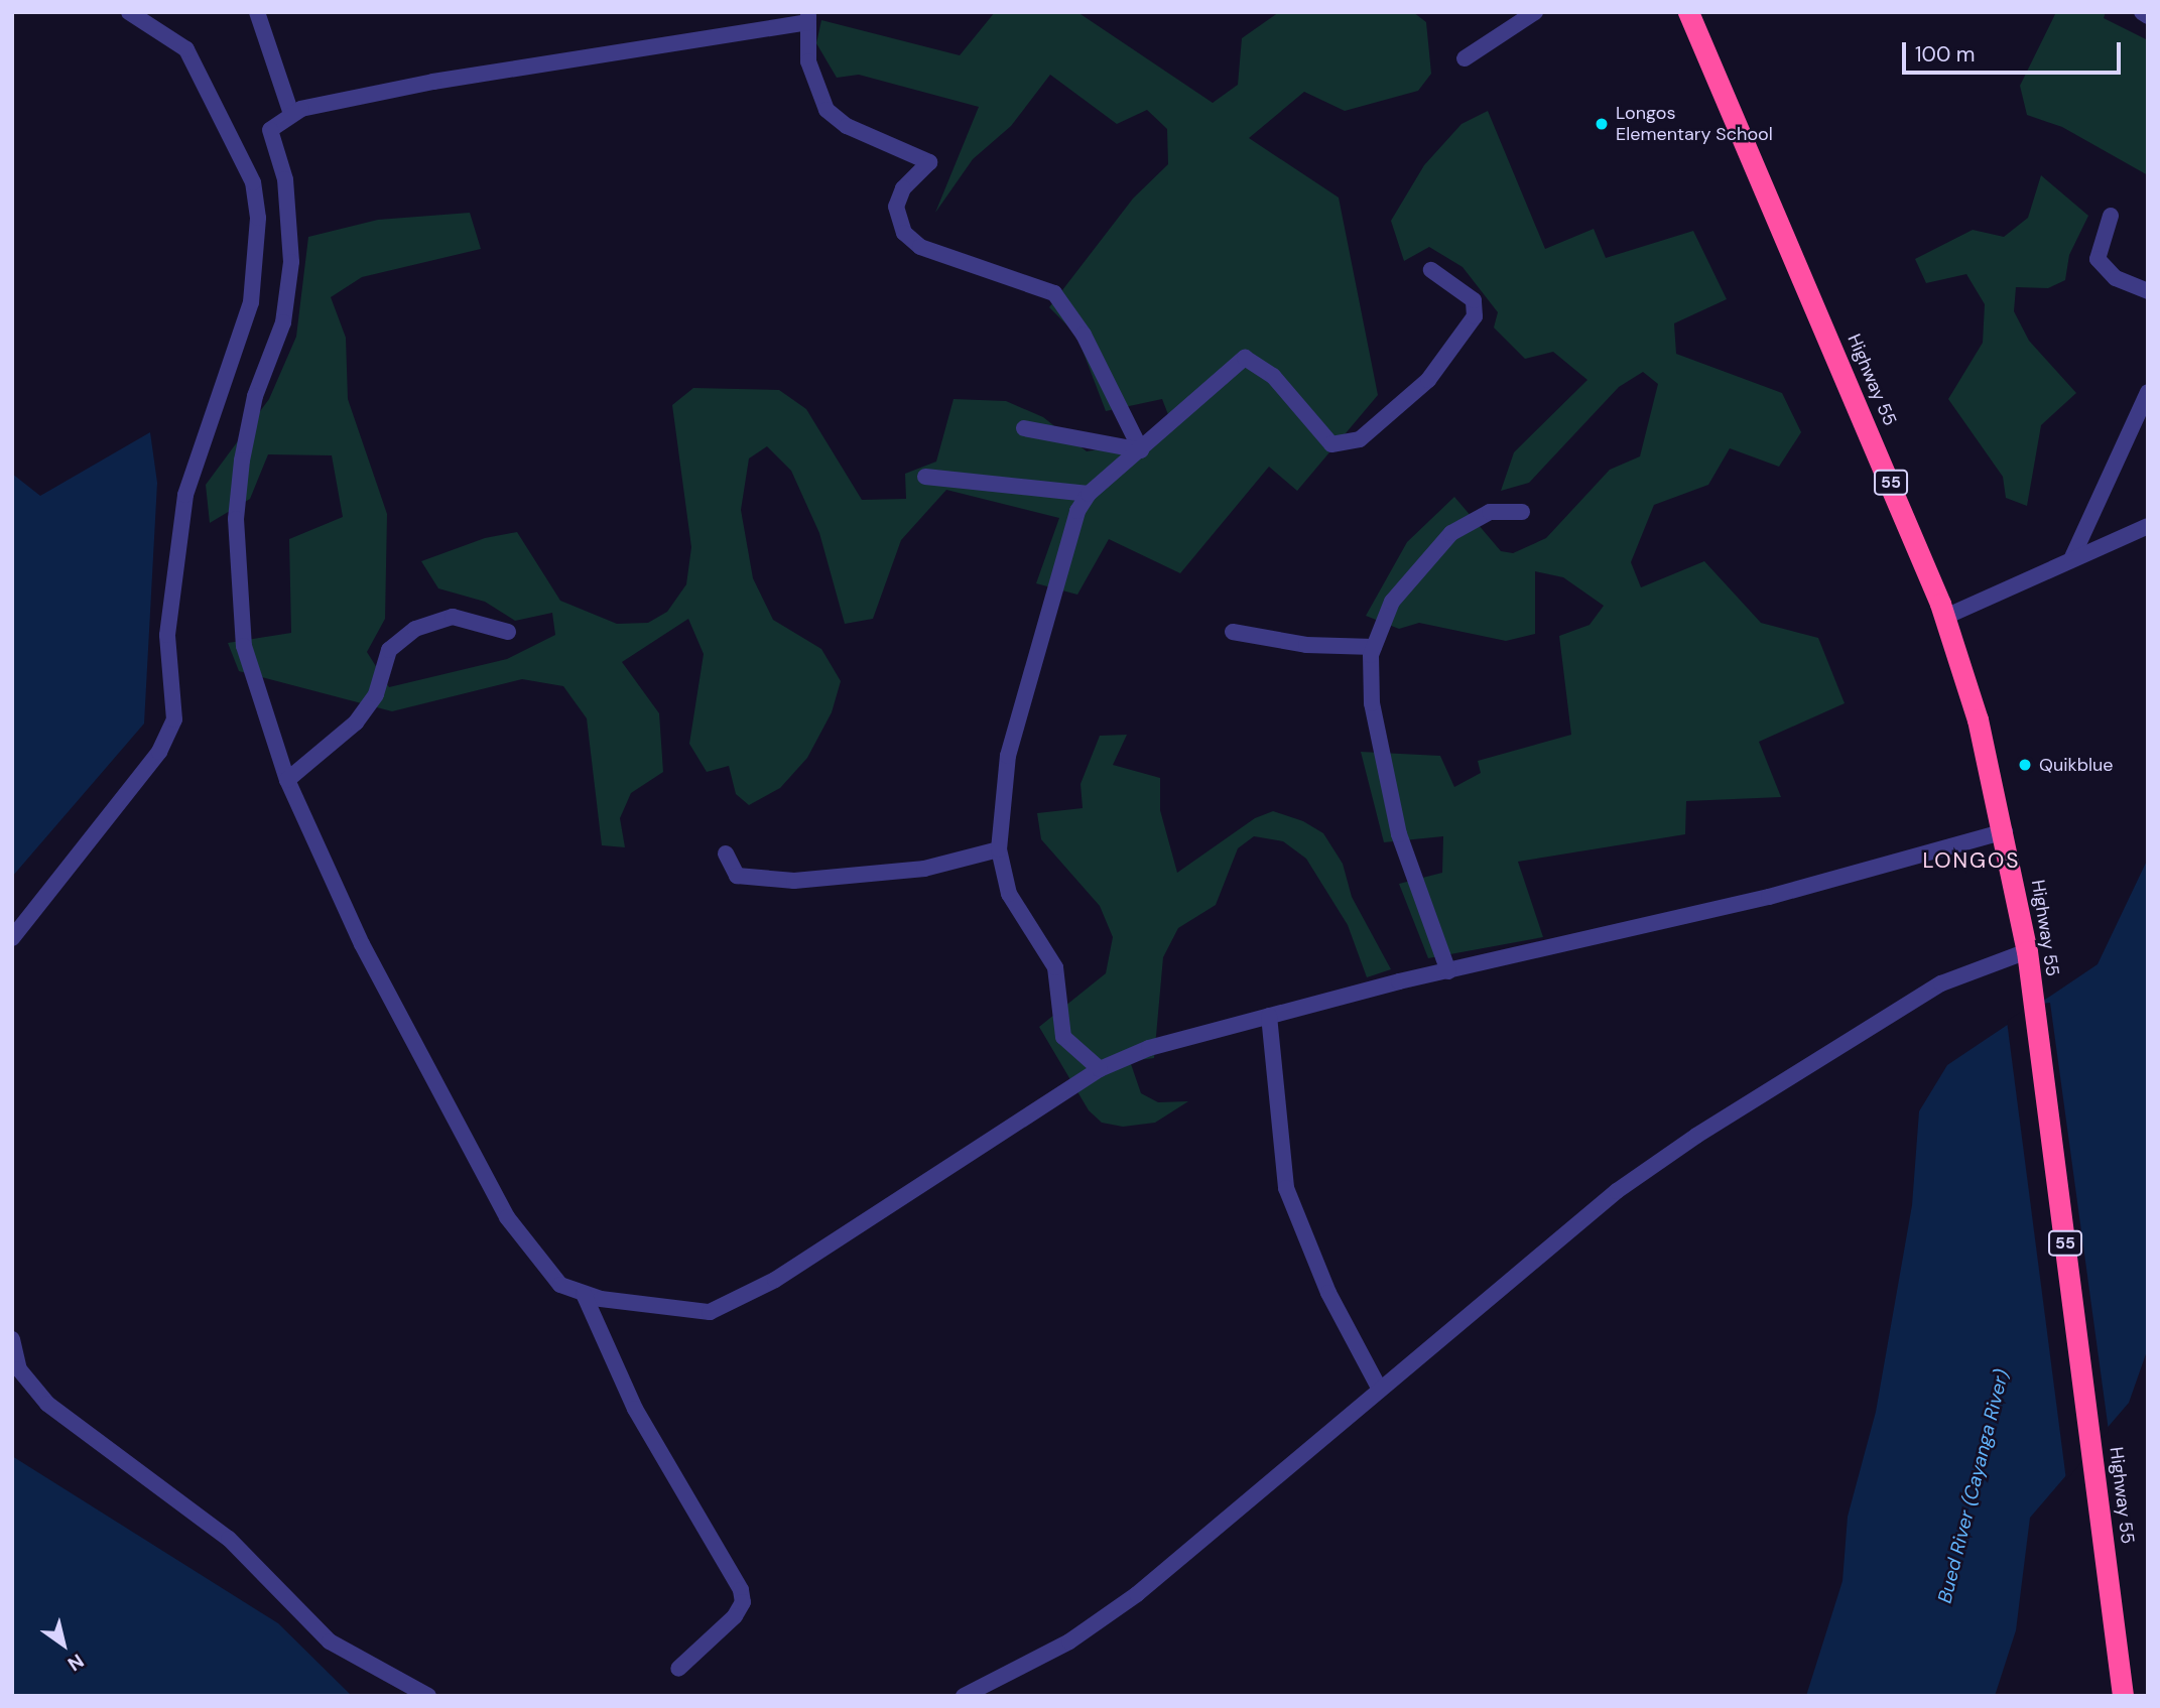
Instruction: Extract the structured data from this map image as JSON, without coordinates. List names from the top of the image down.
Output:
{
  "streets": {
    "highway": ["Highway 55", "55"]
  },
  "districts": ["LONGOS"],
  "water": ["Bued River (Cayanga River)"],
  "places": ["Longos Elementary School", "Quikblue"],
  "scale_bar": "100 m",
  "north": "bottom right"
}
